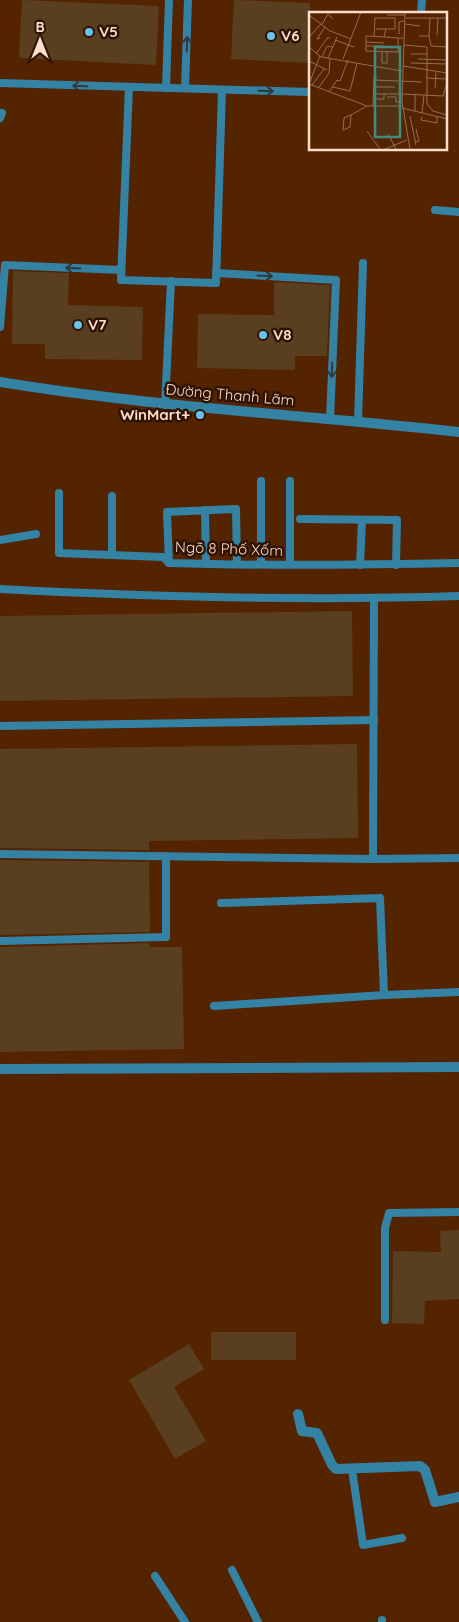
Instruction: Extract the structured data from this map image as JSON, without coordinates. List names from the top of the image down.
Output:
{
  "streets": {
    "street": ["Đường Thanh Lãm"],
    "lane": ["Ngõ 8 Phố Xốm"]
  },
  "places": [
    "V5",
    "V6",
    "V7",
    "V8",
    "WinMart+"
  ],
  "north": "top"
}
